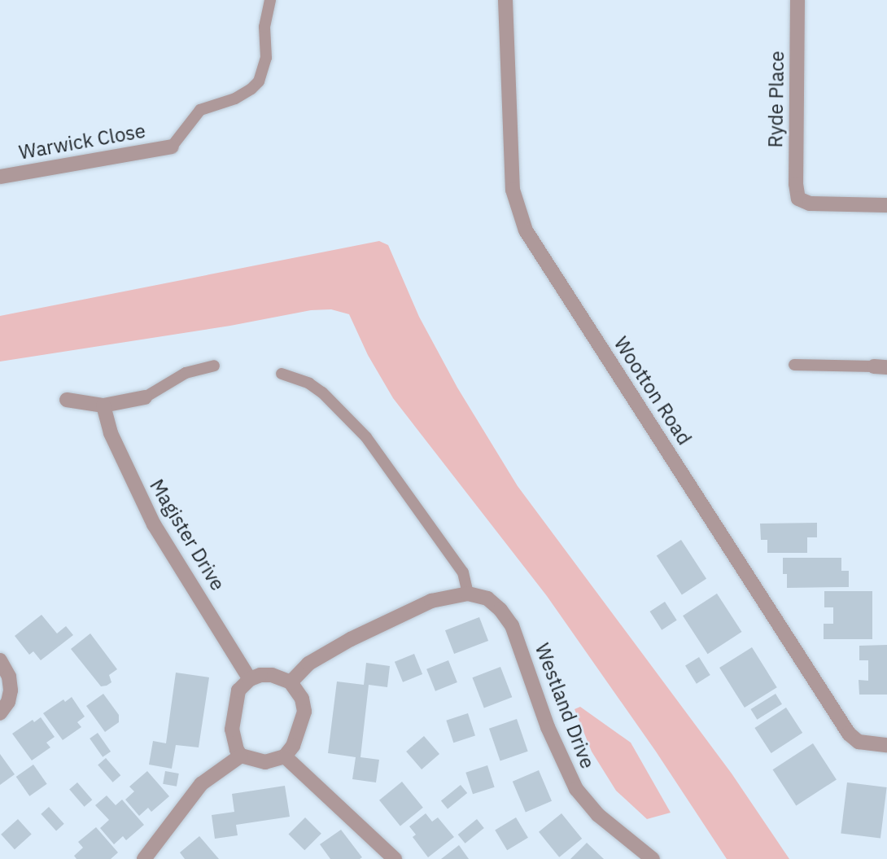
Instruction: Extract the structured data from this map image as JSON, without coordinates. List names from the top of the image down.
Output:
{
  "streets": {
    "street": [
      "Ryde Place",
      "Warwick Close",
      "Wootton Road",
      "Magister Drive",
      "Westland Drive"
    ]
  }
}
